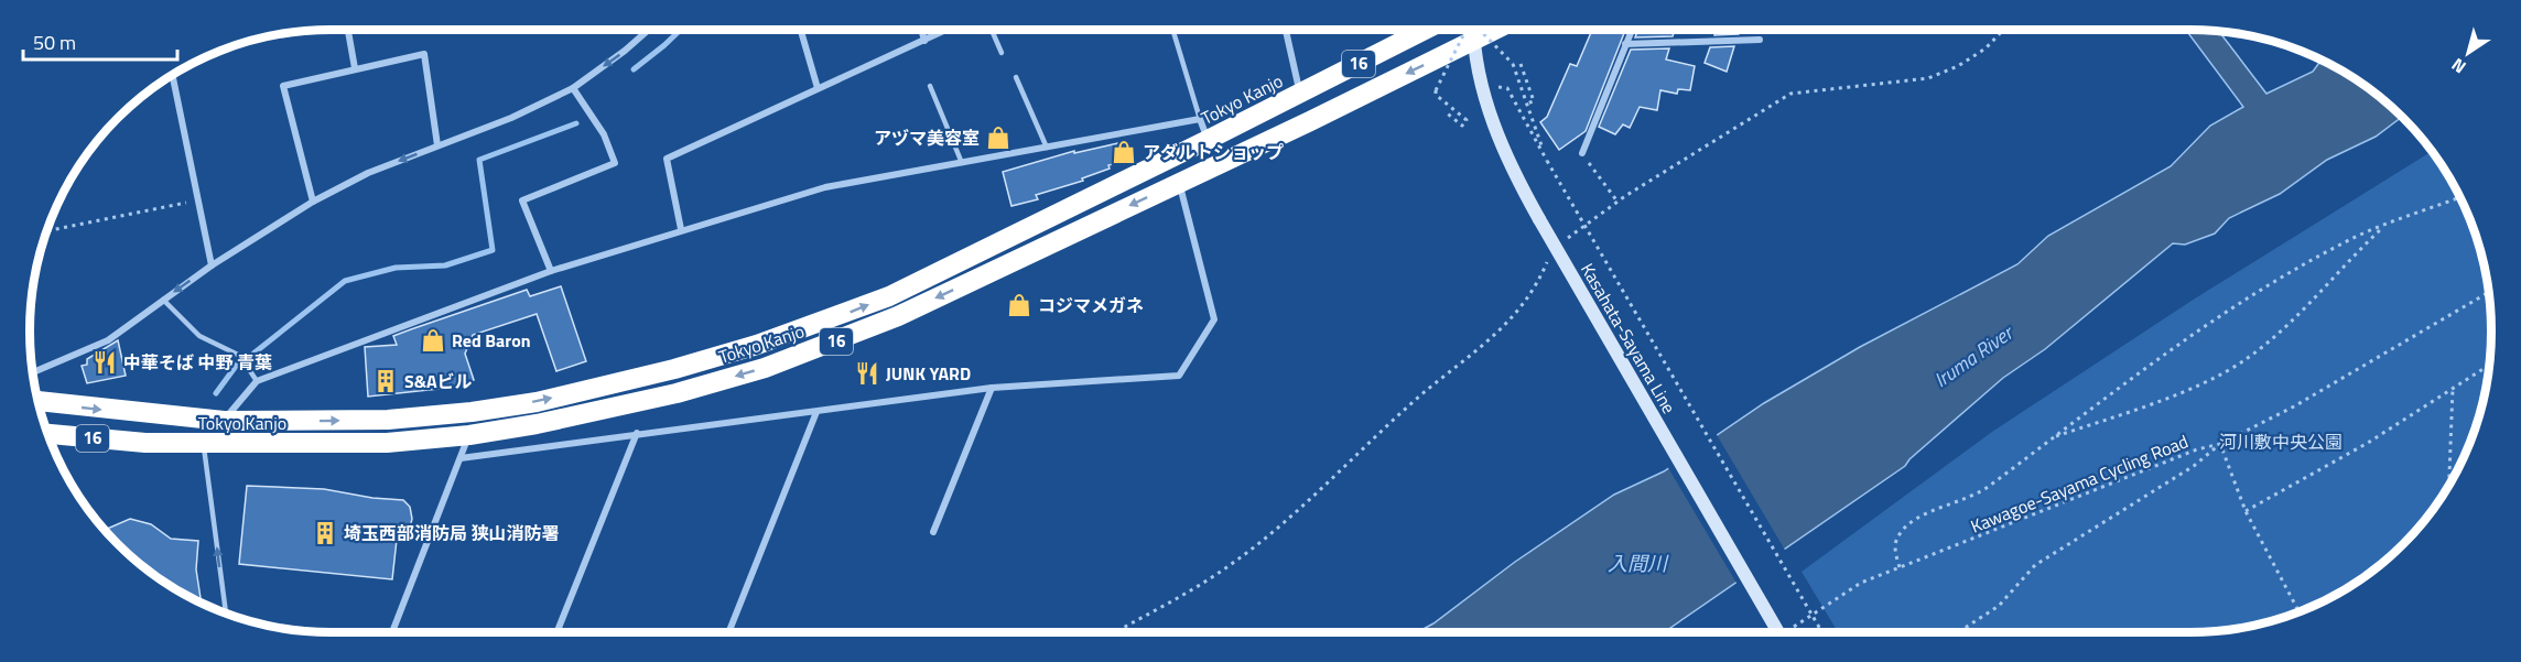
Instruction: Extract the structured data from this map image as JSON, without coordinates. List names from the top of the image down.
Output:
{
  "streets": {
    "highway": ["16", "Tokyo Kanjo"],
    "main road": ["Kasahata-Sayama Line"],
    "path": ["Kawagoe-Sayama Cycling Road"]
  },
  "water": ["Iruma River", "入間川"],
  "parks": ["河川敷中央公園"],
  "places": {
    "shop": [
      "アヅマ美容室",
      "アダルトショップ",
      "コジマメガネ",
      "Red Baron"
    ],
    "restaurant": ["中華そば 中野 青葉", "JUNK YARD"],
    "building": ["S&Aビル", "埼玉西部消防局 狭山消防署"]
  },
  "scale_bar": "50 m",
  "north": "bottom left"
}
